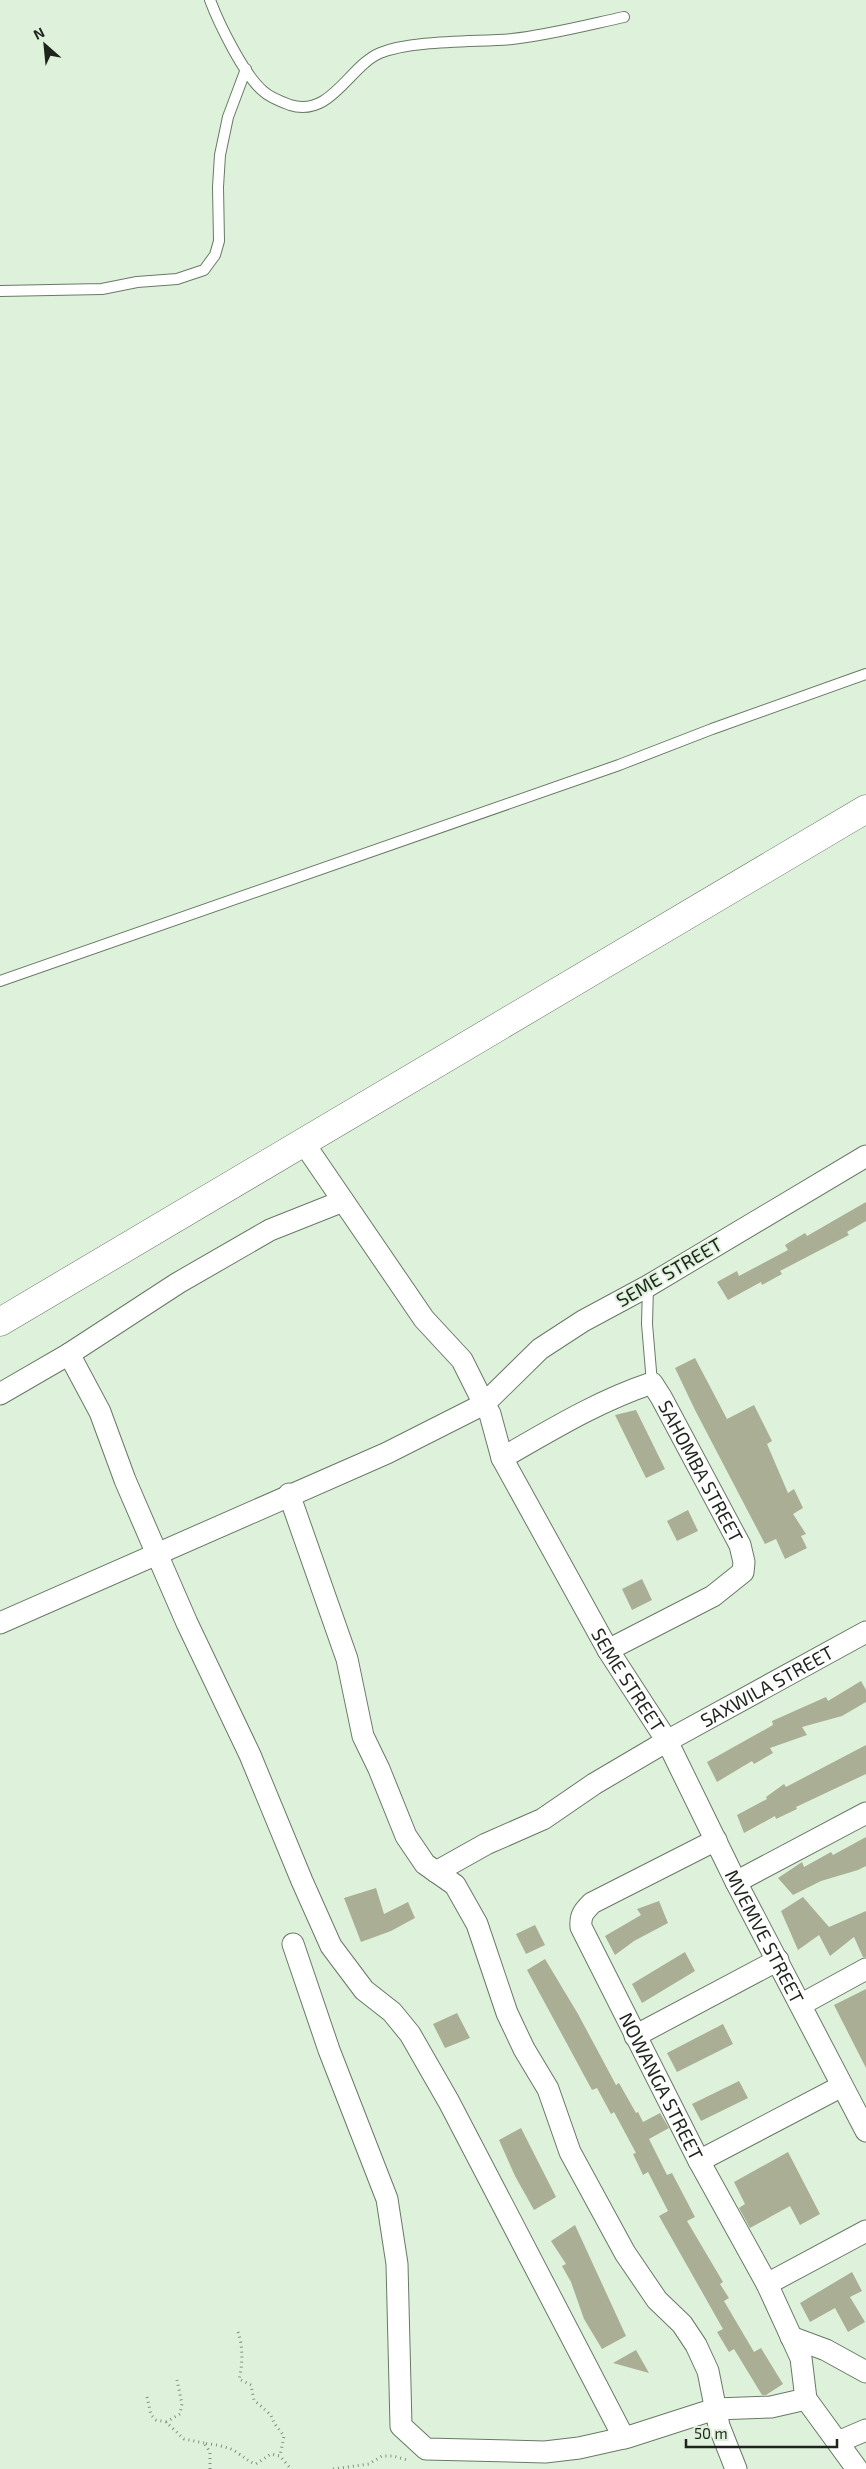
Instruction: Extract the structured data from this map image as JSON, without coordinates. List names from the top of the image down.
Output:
{
  "streets": {
    "street": [
      "SEME STREET",
      "SAHOMBA STREET",
      "SAXWILA STREET",
      "MVEMVE STREET",
      "NOWANGA STREET"
    ]
  },
  "crossings": [
    ["SEME STREET", "SAHOMBA STREET"],
    ["SEME STREET", "SAXWILA STREET"],
    ["SEME STREET", "MVEMVE STREET"],
    ["SAXWILA STREET", "MVEMVE STREET"],
    ["MVEMVE STREET", "NOWANGA STREET"]
  ],
  "scale_bar": "50 m",
  "north": "top left"
}
